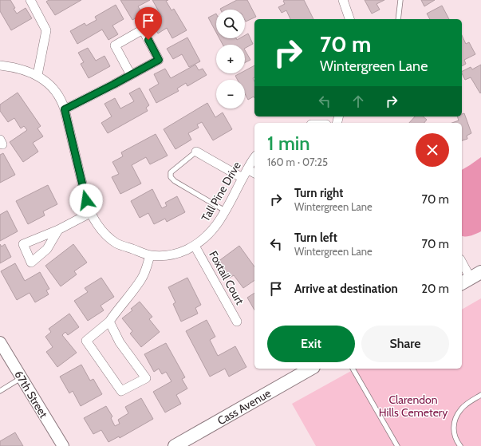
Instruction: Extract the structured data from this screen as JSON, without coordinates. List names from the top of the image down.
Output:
{
  "streets": {
    "main road": ["Cass Avenue"],
    "street": ["Tall Pine Drive", "Foxtail Court", "67th Street"]
  },
  "crossings": [
    ["Tall Pine Drive", "Foxtail Court"]
  ],
  "parks": ["Clarendon Hills Cemetery"],
  "page": {
    "map_buttons": ["+", "−"],
    "turn": ["70 m", "Wintergreen Lane"],
    "heading": ["1 min", "160 m · 07:25"],
    "list": [
      {
        "name": "Turn right",
        "note": "Wintergreen Lane",
        "value": "70 m"
      },
      {
        "name": "Turn left",
        "note": "Wintergreen Lane",
        "value": "70 m"
      },
      {
        "name": "Arrive at destination",
        "value": "20 m"
      }
    ],
    "buttons": ["Exit", "Share"]
  }
}
